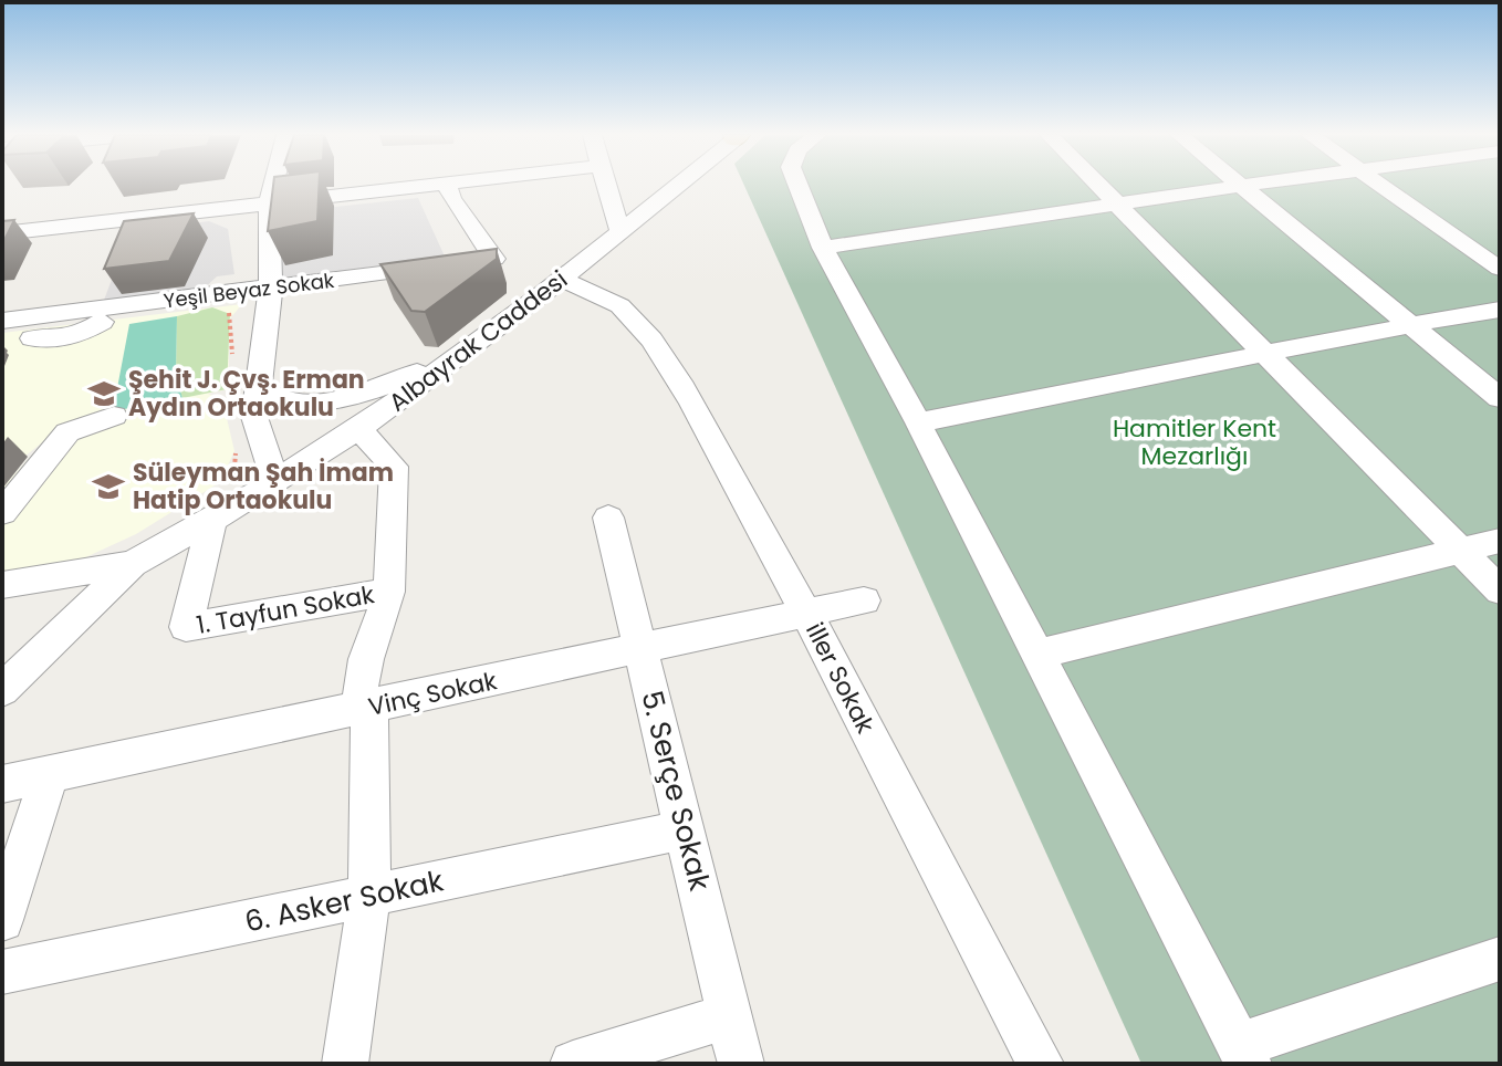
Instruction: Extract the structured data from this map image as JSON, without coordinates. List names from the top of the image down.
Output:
{
  "streets": {
    "street": [
      "Yeşil Beyaz Sokak",
      "Albayrak Caddesi",
      "1. Tayfun Sokak",
      "iller Sokak",
      "Vinç Sokak",
      "5. Serçe Sokak",
      "6. Asker Sokak"
    ]
  },
  "crossings": [
    ["Albayrak Caddesi", "1. Tayfun Sokak"],
    ["Albayrak Caddesi", "iller Sokak"],
    ["iller Sokak", "Vinç Sokak"],
    ["Vinç Sokak", "5. Serçe Sokak"],
    ["5. Serçe Sokak", "6. Asker Sokak"]
  ],
  "parks": ["Hamitler Kent Mezarlığı"],
  "places": {
    "school or university": ["Şehit J. Çvş. Erman Aydın Ortaokulu", "Süleyman Şah İmam Hatip Ortaokulu"]
  }
}
